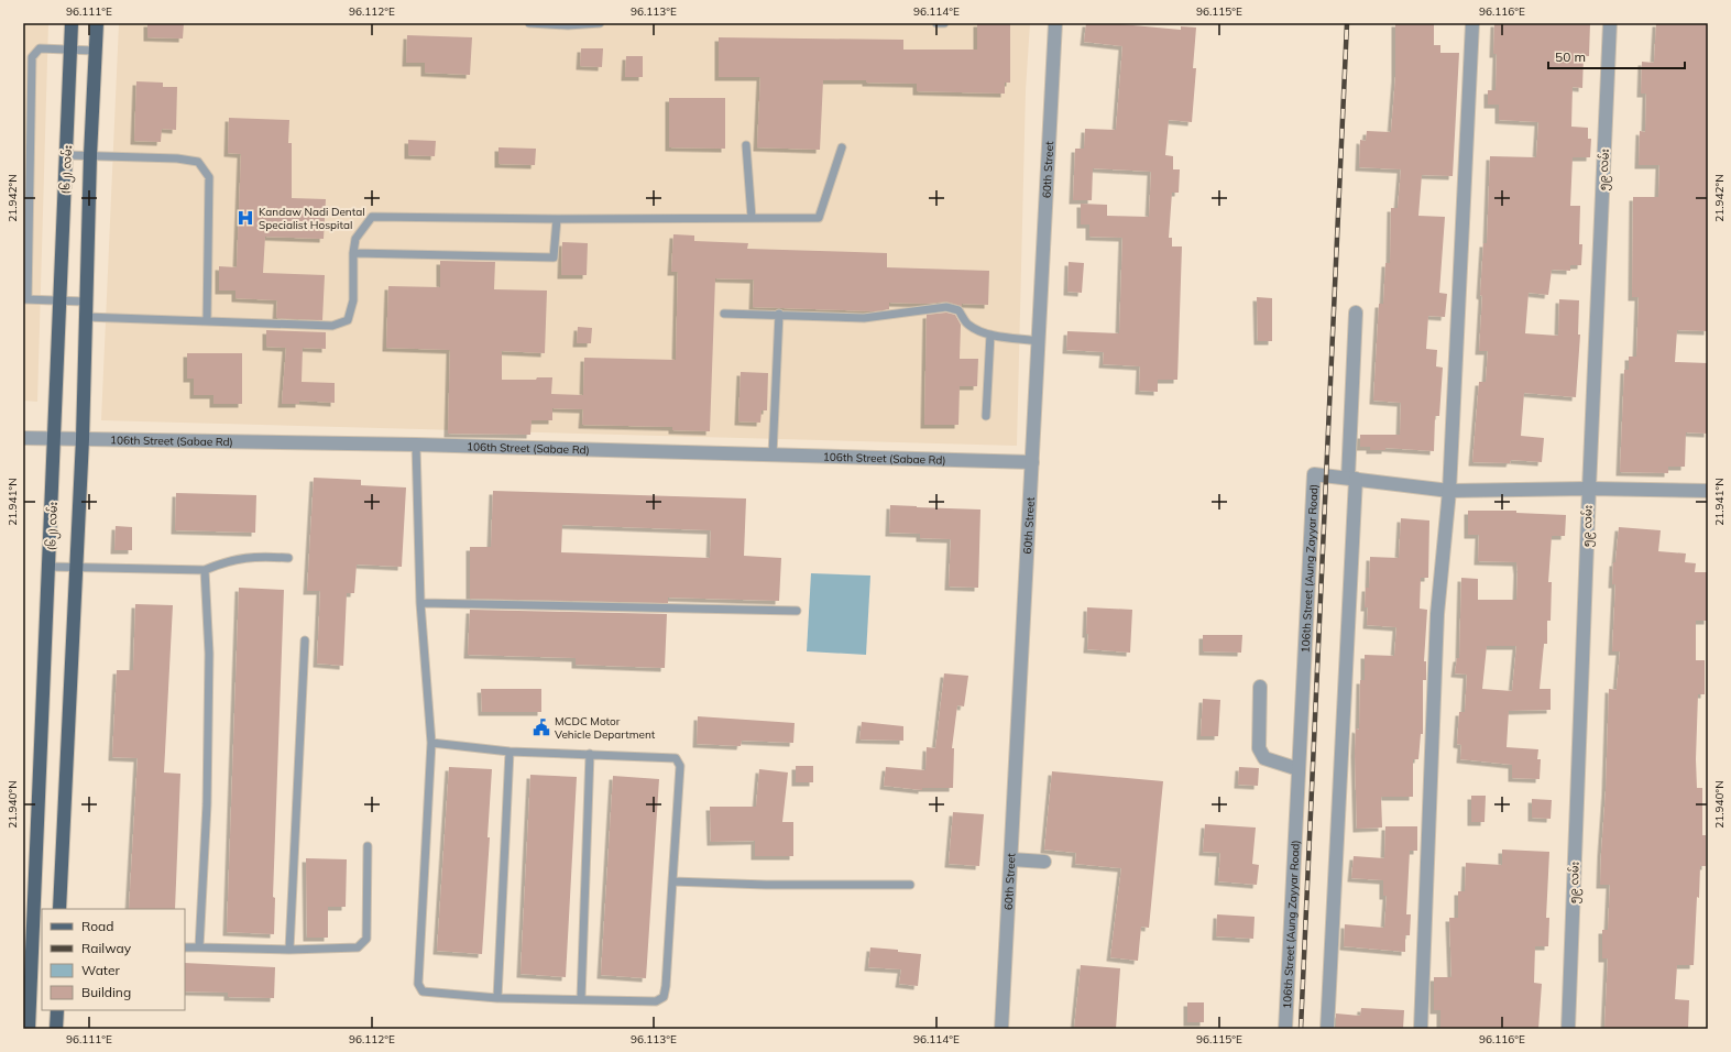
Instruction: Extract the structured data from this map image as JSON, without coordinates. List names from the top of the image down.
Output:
{
  "streets": {
    "main road": ["(၆၂) လမ်း"],
    "street": [
      "60th Street",
      "၅၉ လမ်း",
      "106th Street (Sabae Rd)",
      "106th Street (Aung Zayyar Road)"
    ]
  },
  "crossings": [
    ["(၆၂) လမ်း", "106th Street (Sabae Rd)"],
    ["60th Street", "106th Street (Sabae Rd)"],
    ["၅၉ လမ်း", "106th Street (Aung Zayyar Road)"]
  ],
  "places": {
    "hospital": ["Kandaw Nadi Dental Specialist Hospital"],
    "public building": ["MCDC Motor Vehicle Department"]
  },
  "legend": [
    "Road",
    "Railway",
    "Water",
    "Building"
  ],
  "scale_bar": "50 m",
  "coordinates": [
    "96.111°E",
    "96.112°E",
    "96.113°E",
    "96.114°E",
    "96.115°E",
    "96.116°E",
    "21.942°N",
    "21.941°N",
    "21.940°N"
  ]
}
